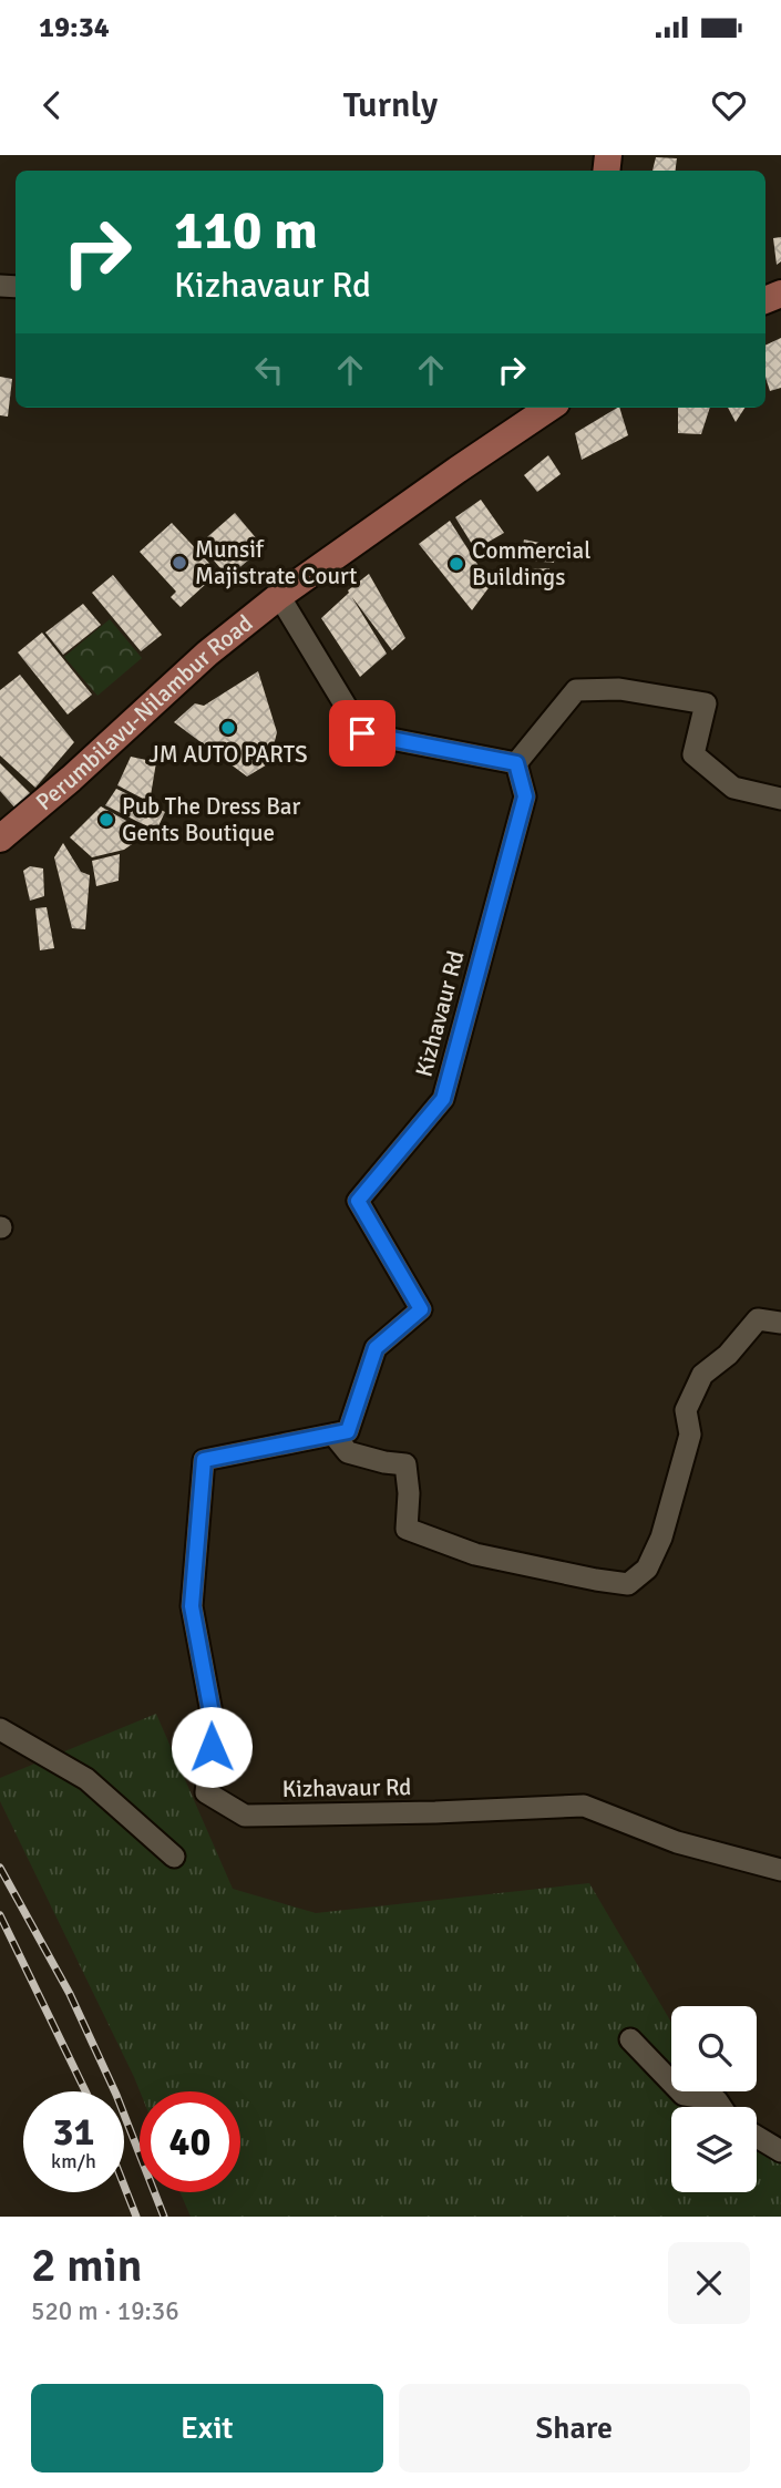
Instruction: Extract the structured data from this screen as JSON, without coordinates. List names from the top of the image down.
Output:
{
  "streets": {
    "main road": ["Perumbilavu-Nilambur Road"],
    "street": ["Kizhavaur Rd"]
  },
  "places": [
    "Munsif Majistrate Court",
    "Commercial Buildings",
    "JM AUTO PARTS",
    "Pub The Dress Bar Gents Boutique"
  ],
  "page": {
    "status": "19:34",
    "header": "Turnly",
    "turn": ["110 m", "Kizhavaur Rd"],
    "speed": "31 km/h",
    "limit": "40",
    "heading": ["2 min", "520 m · 19:36"],
    "buttons": ["Exit", "Share"]
  }
}
